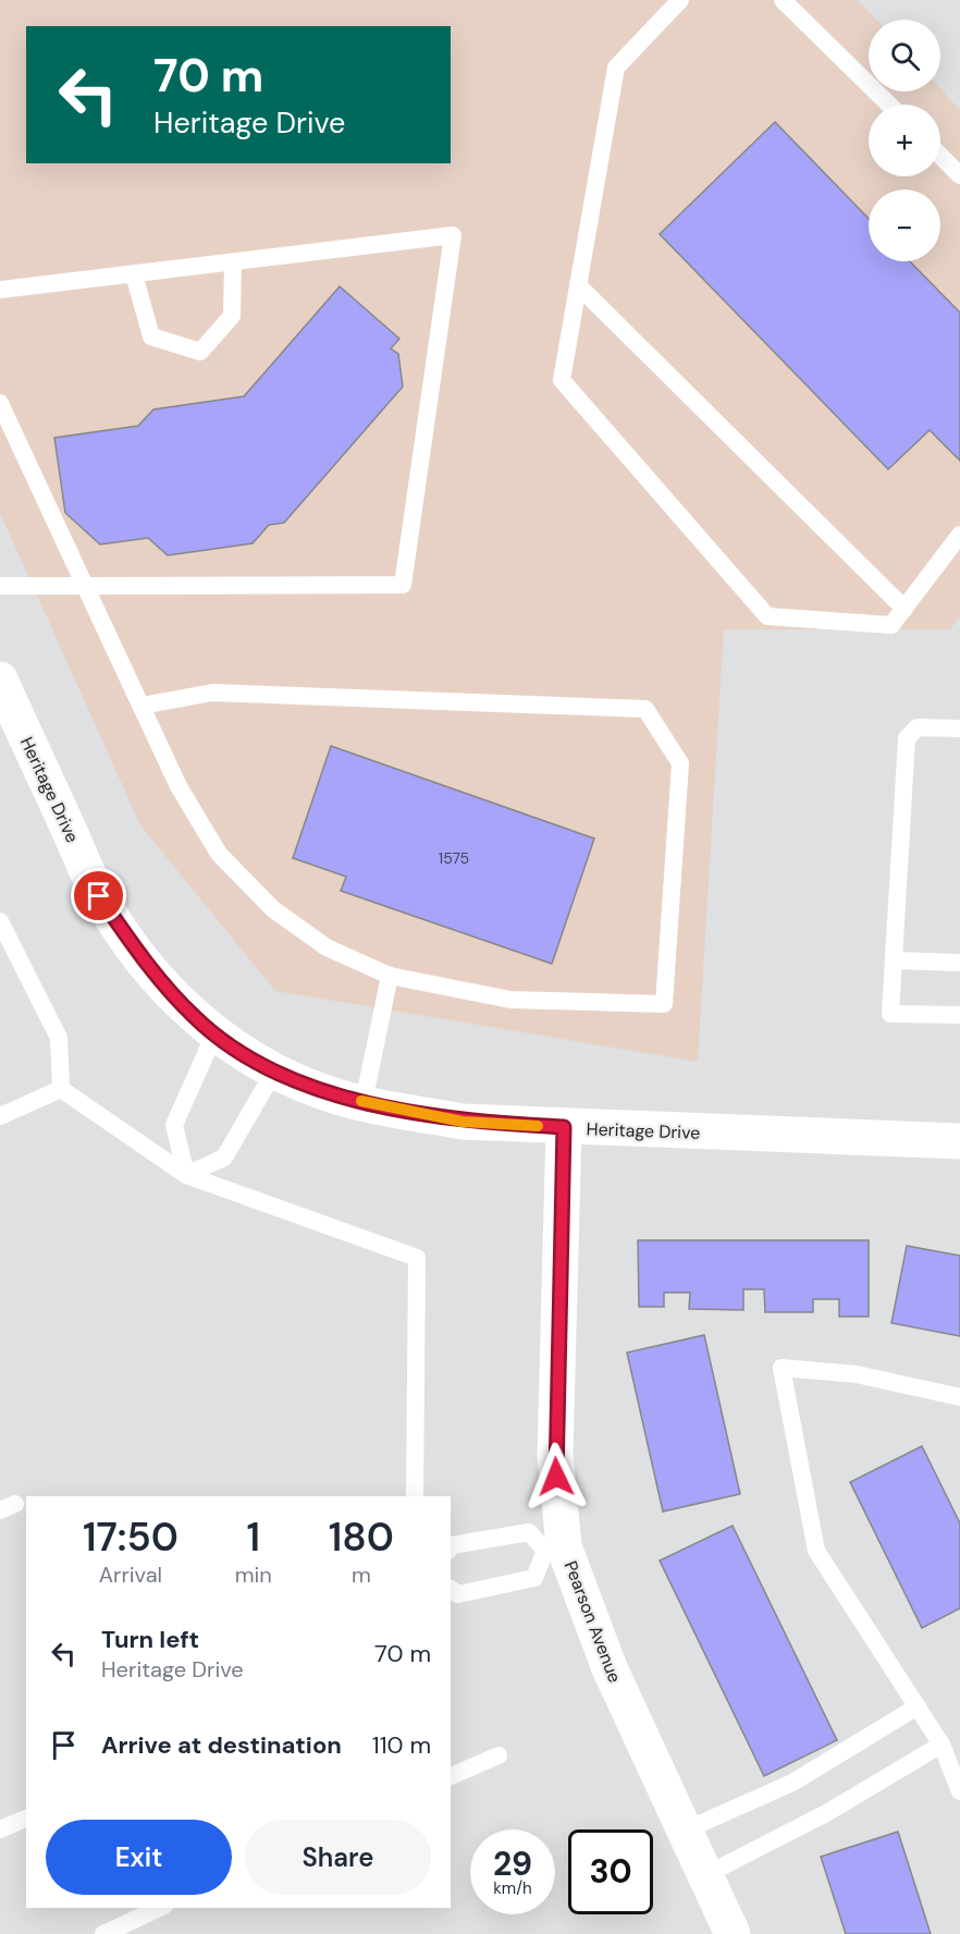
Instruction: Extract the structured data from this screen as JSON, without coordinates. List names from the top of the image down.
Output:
{
  "streets": {
    "street": ["Heritage Drive", "Pearson Avenue"]
  },
  "crossings": [
    ["Heritage Drive", "Pearson Avenue"]
  ],
  "house_numbers": ["1575"],
  "page": {
    "map_buttons": ["+", "−"],
    "turn": ["70 m", "Heritage Drive"],
    "eta": [
      "17:50",
      "Arrival",
      "1",
      "min",
      "180",
      "m"
    ],
    "list": [
      {
        "name": "Turn left",
        "note": "Heritage Drive",
        "value": "70 m"
      },
      {
        "name": "Arrive at destination",
        "value": "110 m"
      }
    ],
    "buttons": ["Exit", "Share"],
    "speed": "29 km/h",
    "limit": "30"
  }
}
